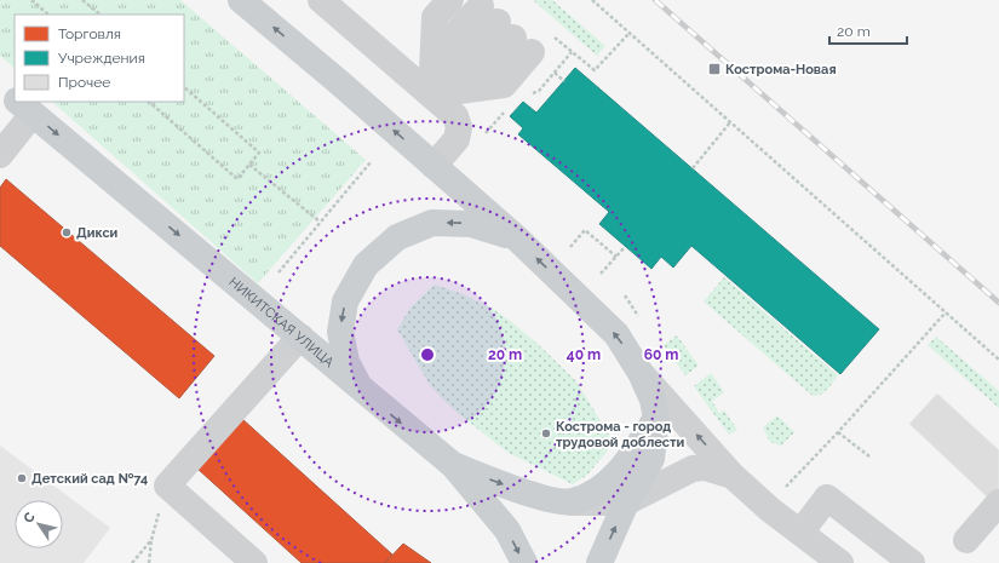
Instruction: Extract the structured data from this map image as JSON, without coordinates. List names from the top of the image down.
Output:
{
  "streets": {
    "main road": ["НИКИТСКАЯ УЛИЦА"]
  },
  "places": {
    "transit": ["Кострома-Новая"],
    "other": ["Дикси", "Кострома - город трудовой доблести", "Детский сад №74"]
  },
  "legend": ["Торговля", "Учреждения", "Прочее"],
  "scale_bar": "20 m",
  "north": "top left",
  "rings": ["20 m", "40 m", "60 m"]
}
